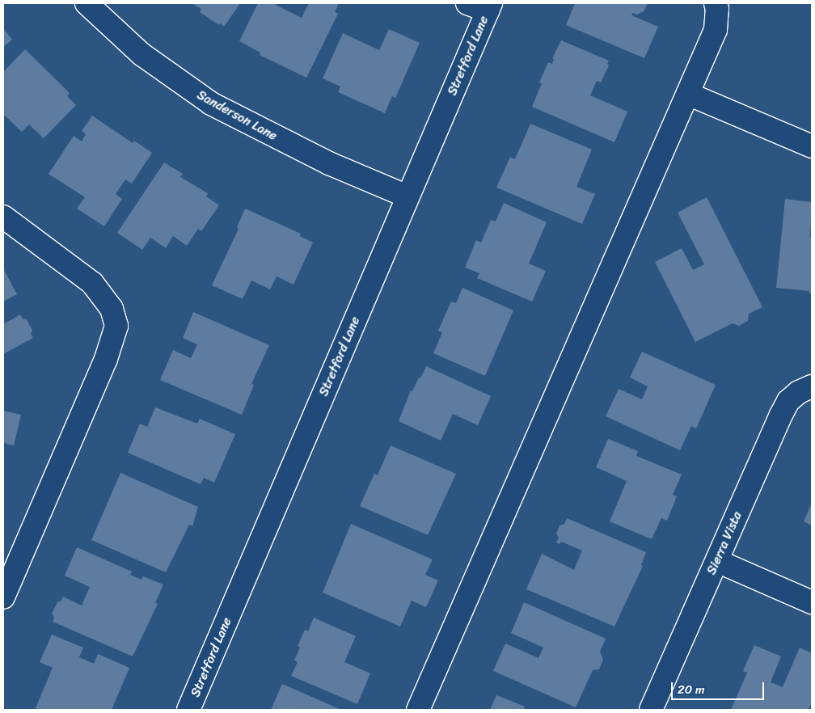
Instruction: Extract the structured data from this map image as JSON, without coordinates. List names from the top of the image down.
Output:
{
  "streets": {
    "street": ["Stretford Lane", "Sanderson Lane", "Sierra Vista"]
  },
  "crossings": [
    ["Stretford Lane", "Sanderson Lane"]
  ],
  "scale_bar": "20 m"
}
